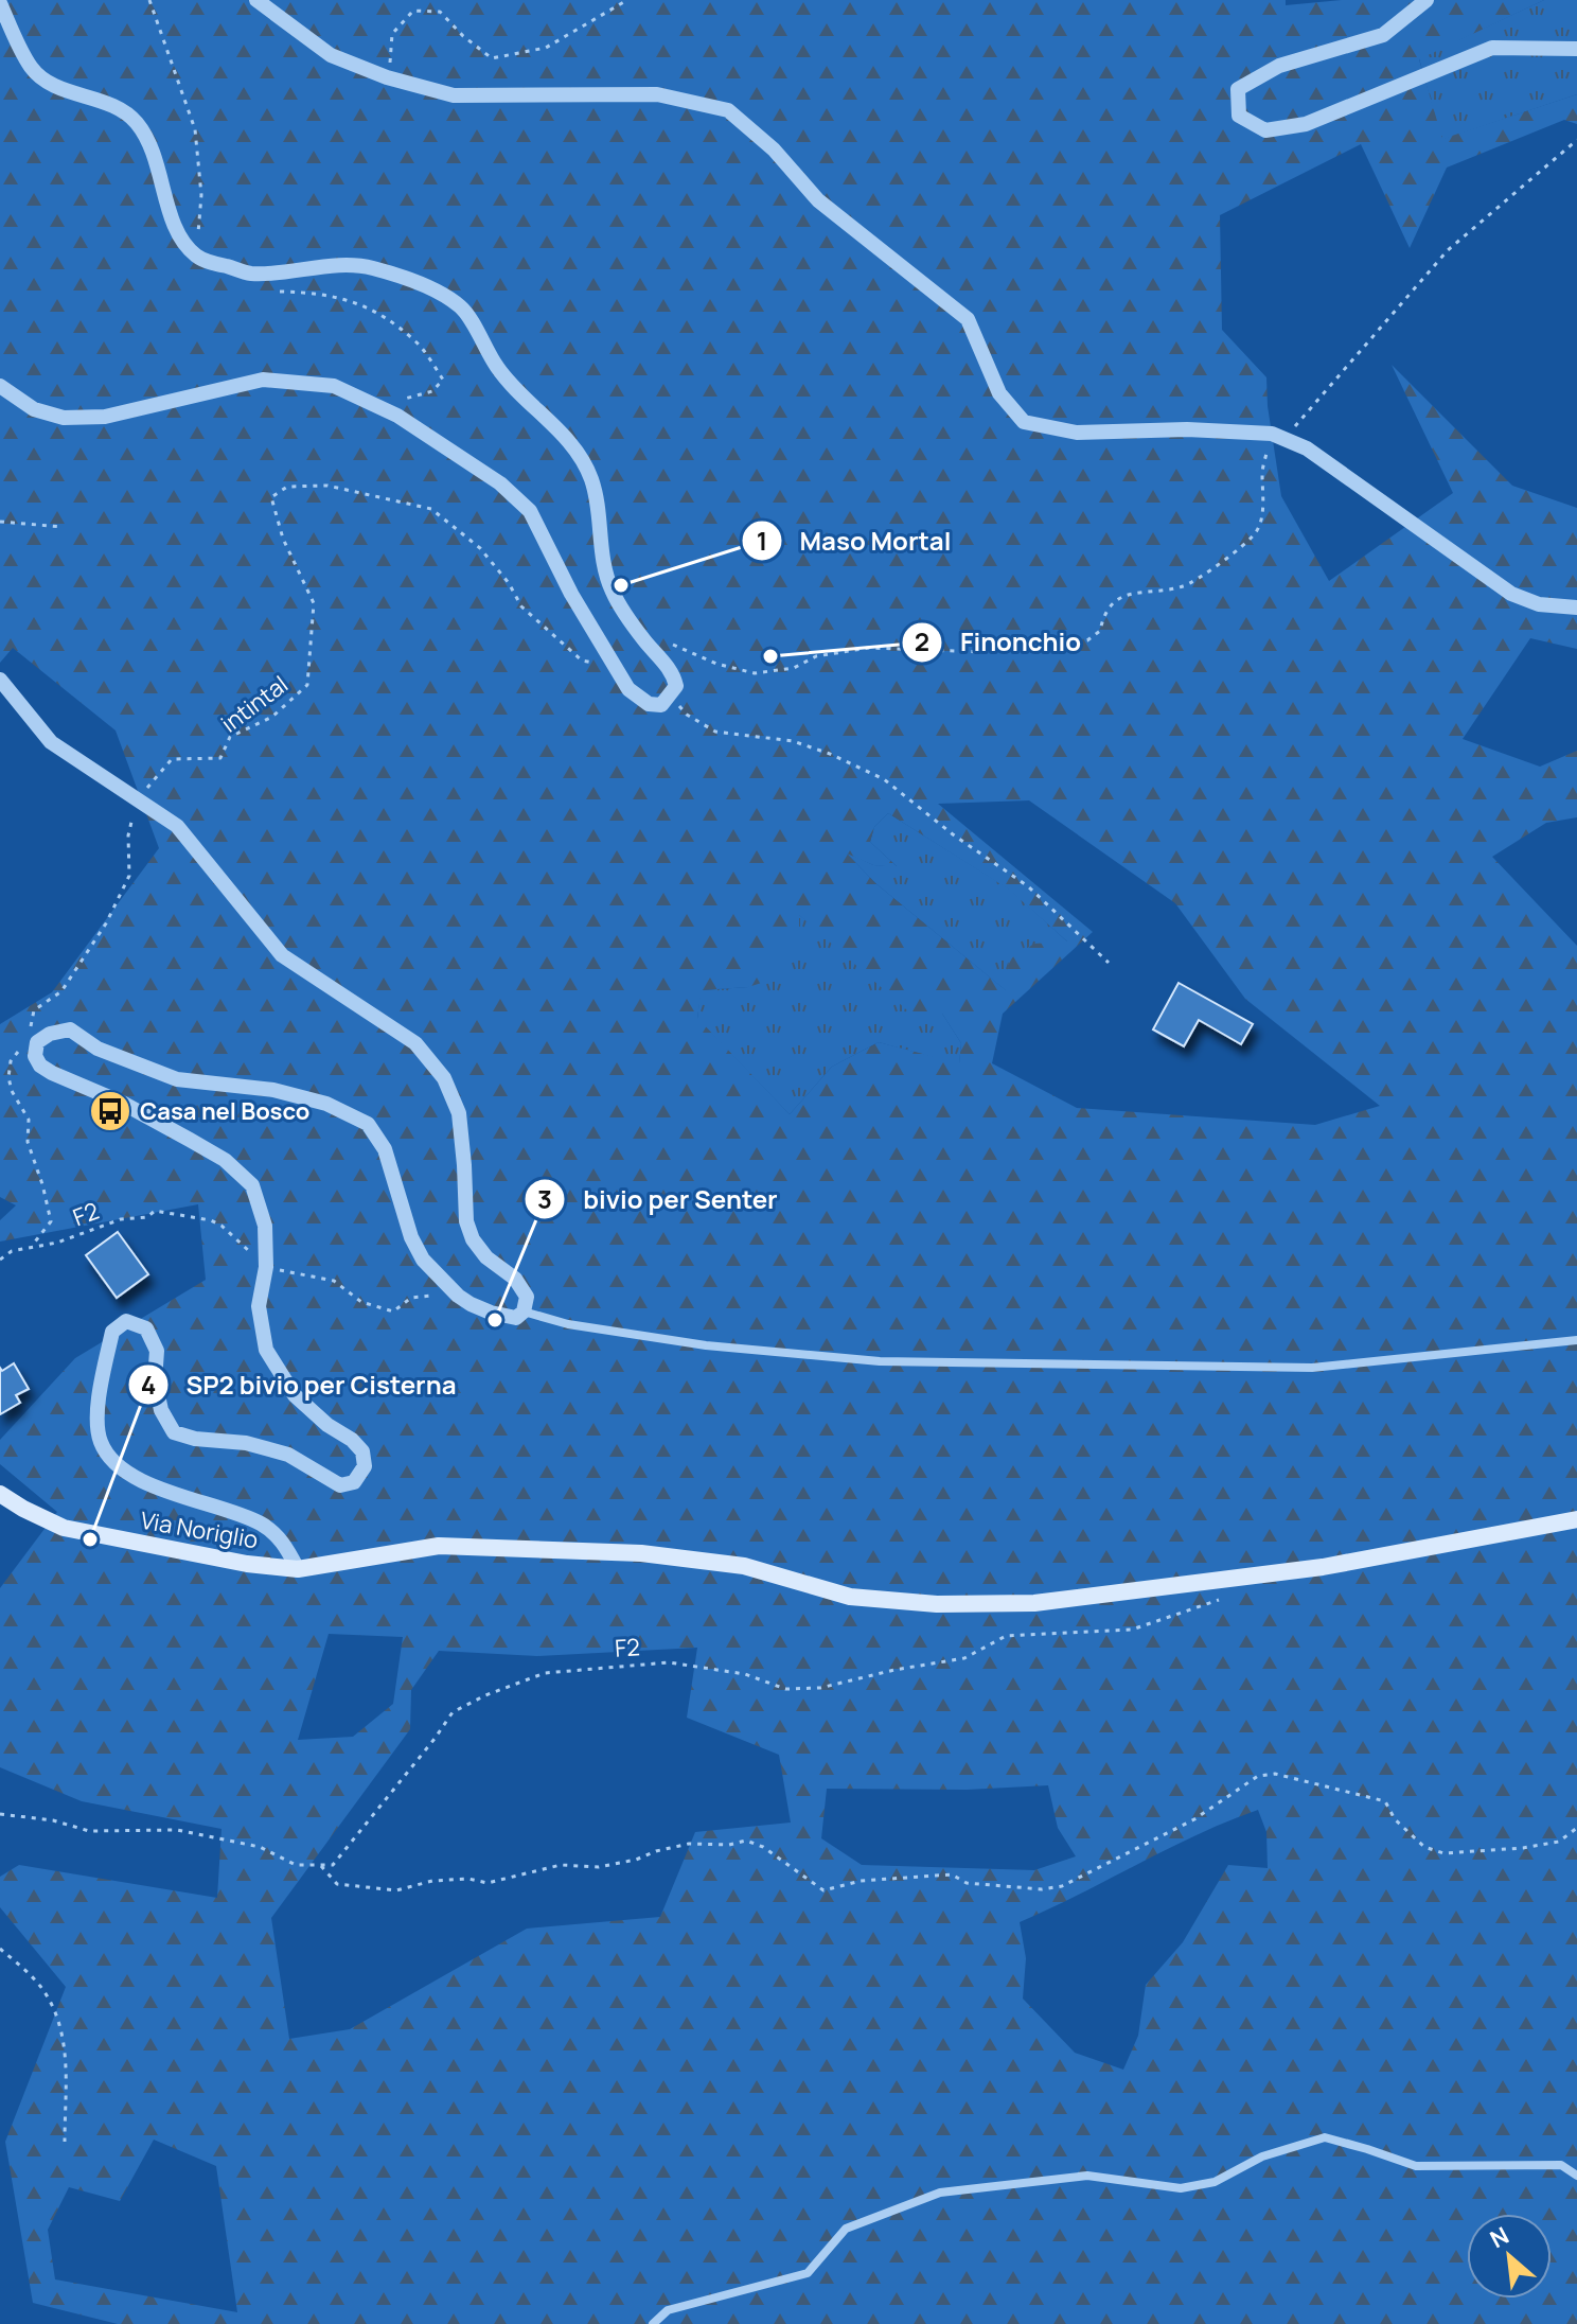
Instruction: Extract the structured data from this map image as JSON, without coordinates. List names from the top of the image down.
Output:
{
  "streets": {
    "main road": ["Via Noriglio"],
    "path": ["intintal", "F2"]
  },
  "places": {
    "other": [
      "Maso Mortal",
      "Finonchio",
      "bivio per Senter",
      "SP2 bivio per Cisterna"
    ],
    "bus stop": ["Casa nel Bosco"]
  },
  "north": "top left"
}
